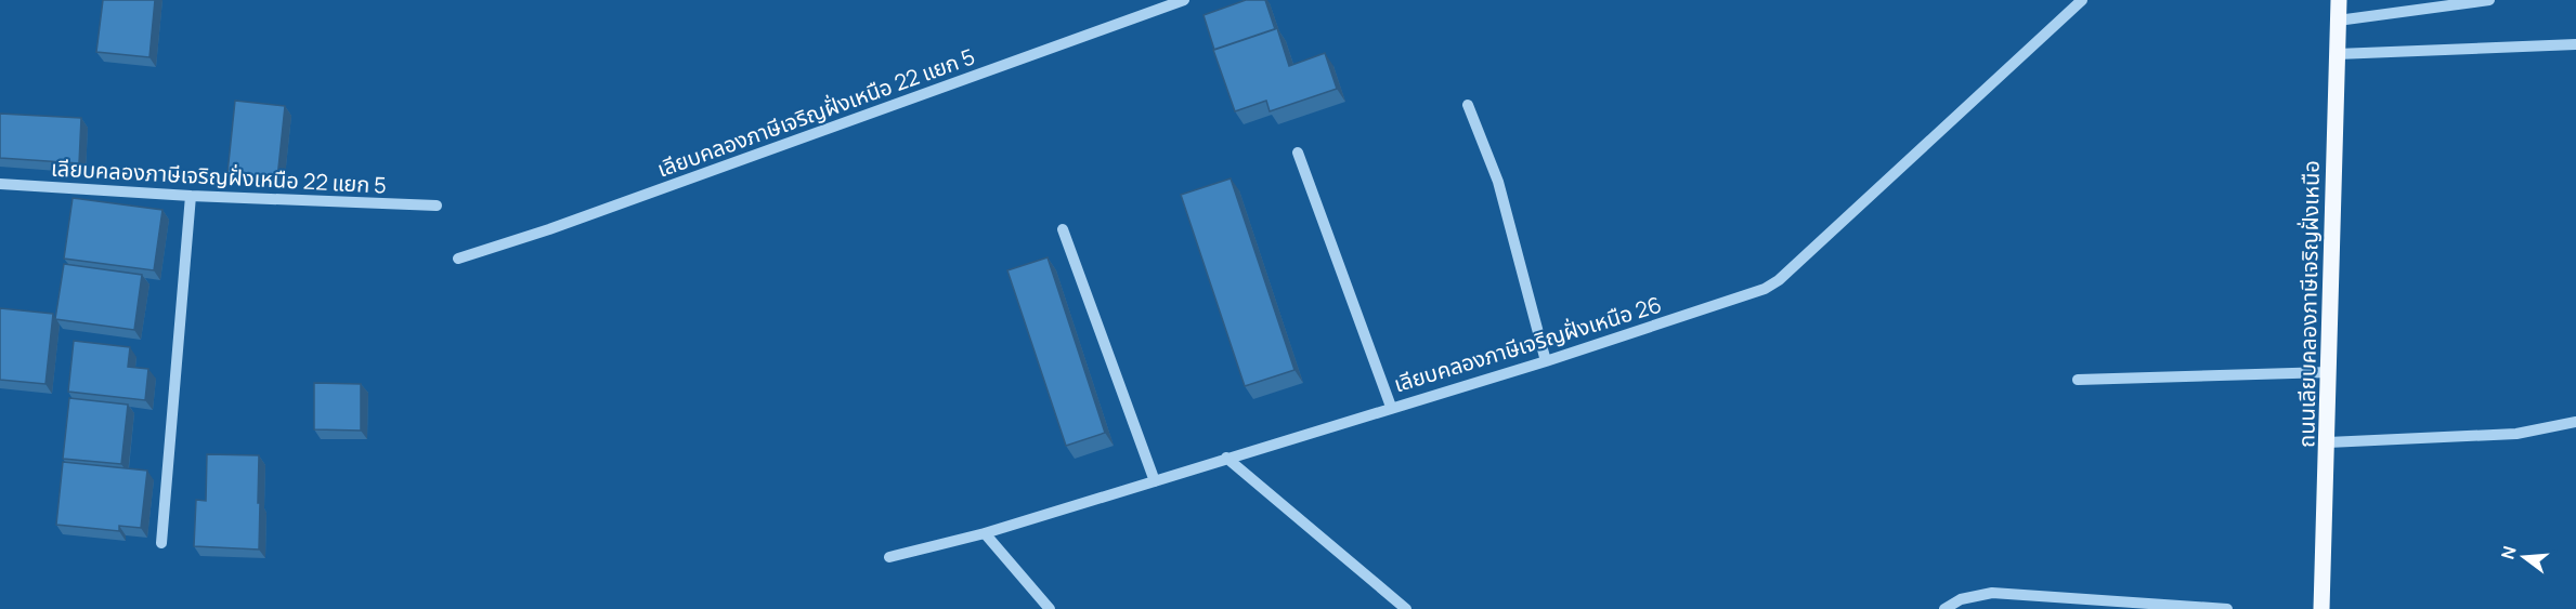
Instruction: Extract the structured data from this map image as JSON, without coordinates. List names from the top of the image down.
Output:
{
  "streets": {
    "main road": ["ถนนเลียบคลองภาษีเจริญฝั่งเหนือ"],
    "street": ["เลียบคลองภาษีเจริญฝั่งเหนือ 22 แยก 5", "เลียบคลองภาษีเจริญฝั่งเหนือ 26"]
  },
  "north": "left"
}
